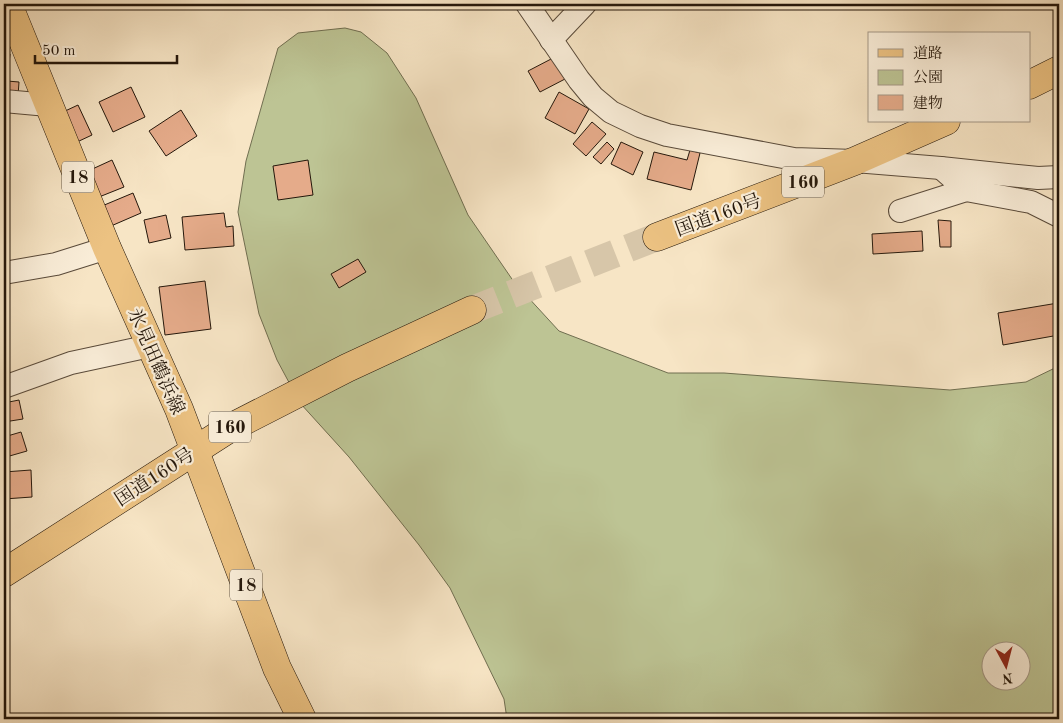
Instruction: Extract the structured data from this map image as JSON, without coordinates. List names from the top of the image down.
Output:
{
  "streets": {
    "main road": [
      "18",
      "160",
      "国道160号",
      "氷見田鶴浜線"
    ]
  },
  "crossings": [
    ["国道160号", "氷見田鶴浜線"]
  ],
  "legend": ["道路", "公園", "建物"],
  "scale_bar": "50 m",
  "north": "bottom"
}
